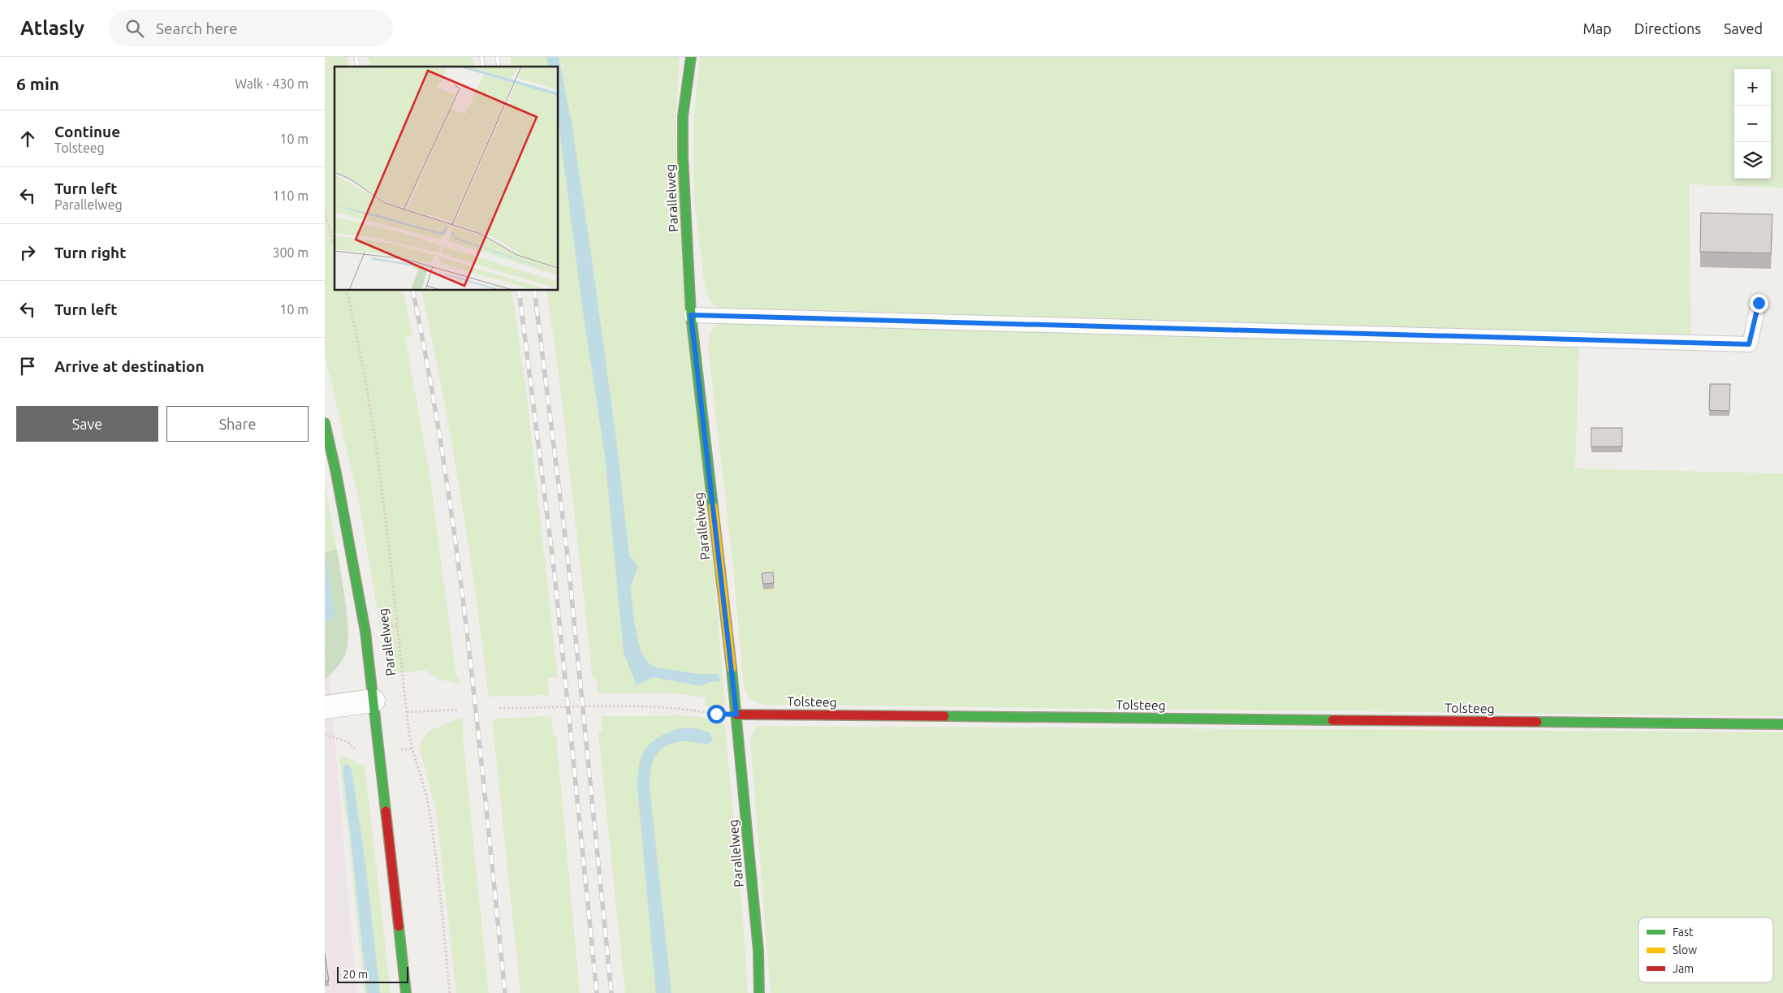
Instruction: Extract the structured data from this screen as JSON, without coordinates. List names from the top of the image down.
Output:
{
  "streets": {
    "street": ["Parallelweg", "Tolsteeg"]
  },
  "crossings": [
    ["Parallelweg", "Tolsteeg"]
  ],
  "legend": ["Fast", "Slow", "Jam"],
  "scale_bar": "20 m",
  "page": {
    "header": "Atlasly",
    "search": "Search here",
    "nav": ["Map", "Directions", "Saved"],
    "heading": ["6 min", "Walk · 430 m"],
    "map_buttons": ["+", "−"],
    "list": [
      ["Continue", "Tolsteeg", "10 m"],
      ["Turn left", "Parallelweg", "110 m"],
      ["Turn right", "300 m"],
      ["Turn left", "10 m"],
      "Arrive at destination"
    ],
    "buttons": ["Save", "Share"],
    "scale": "20 m"
  }
}
